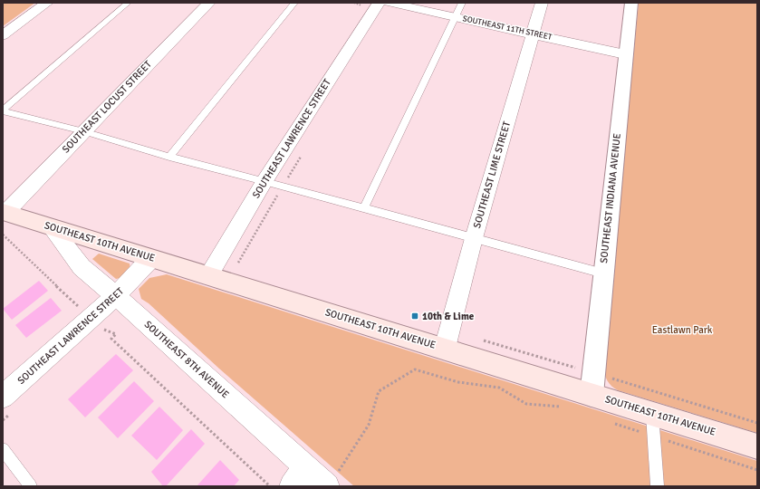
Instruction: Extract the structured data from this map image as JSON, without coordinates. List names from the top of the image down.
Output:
{
  "streets": {
    "main road": ["SOUTHEAST 10TH AVENUE"],
    "street": [
      "SOUTHEAST 11TH STREET",
      "SOUTHEAST LOCUST STREET",
      "SOUTHEAST LAWRENCE STREET",
      "SOUTHEAST LIME STREET",
      "SOUTHEAST INDIANA AVENUE",
      "SOUTHEAST 8TH AVENUE"
    ]
  },
  "crossings": [
    ["SOUTHEAST 11TH STREET", "SOUTHEAST LIME STREET"],
    ["SOUTHEAST 11TH STREET", "SOUTHEAST INDIANA AVENUE"],
    ["SOUTHEAST LOCUST STREET", "SOUTHEAST 10TH AVENUE"],
    ["SOUTHEAST LAWRENCE STREET", "SOUTHEAST 10TH AVENUE"],
    ["SOUTHEAST LAWRENCE STREET", "SOUTHEAST 8TH AVENUE"],
    ["SOUTHEAST LIME STREET", "SOUTHEAST 10TH AVENUE"],
    ["SOUTHEAST INDIANA AVENUE", "SOUTHEAST 10TH AVENUE"],
    ["SOUTHEAST 10TH AVENUE", "SOUTHEAST 8TH AVENUE"]
  ],
  "parks": ["Eastlawn Park"],
  "places": {
    "transit": ["10th & Lime"]
  }
}
